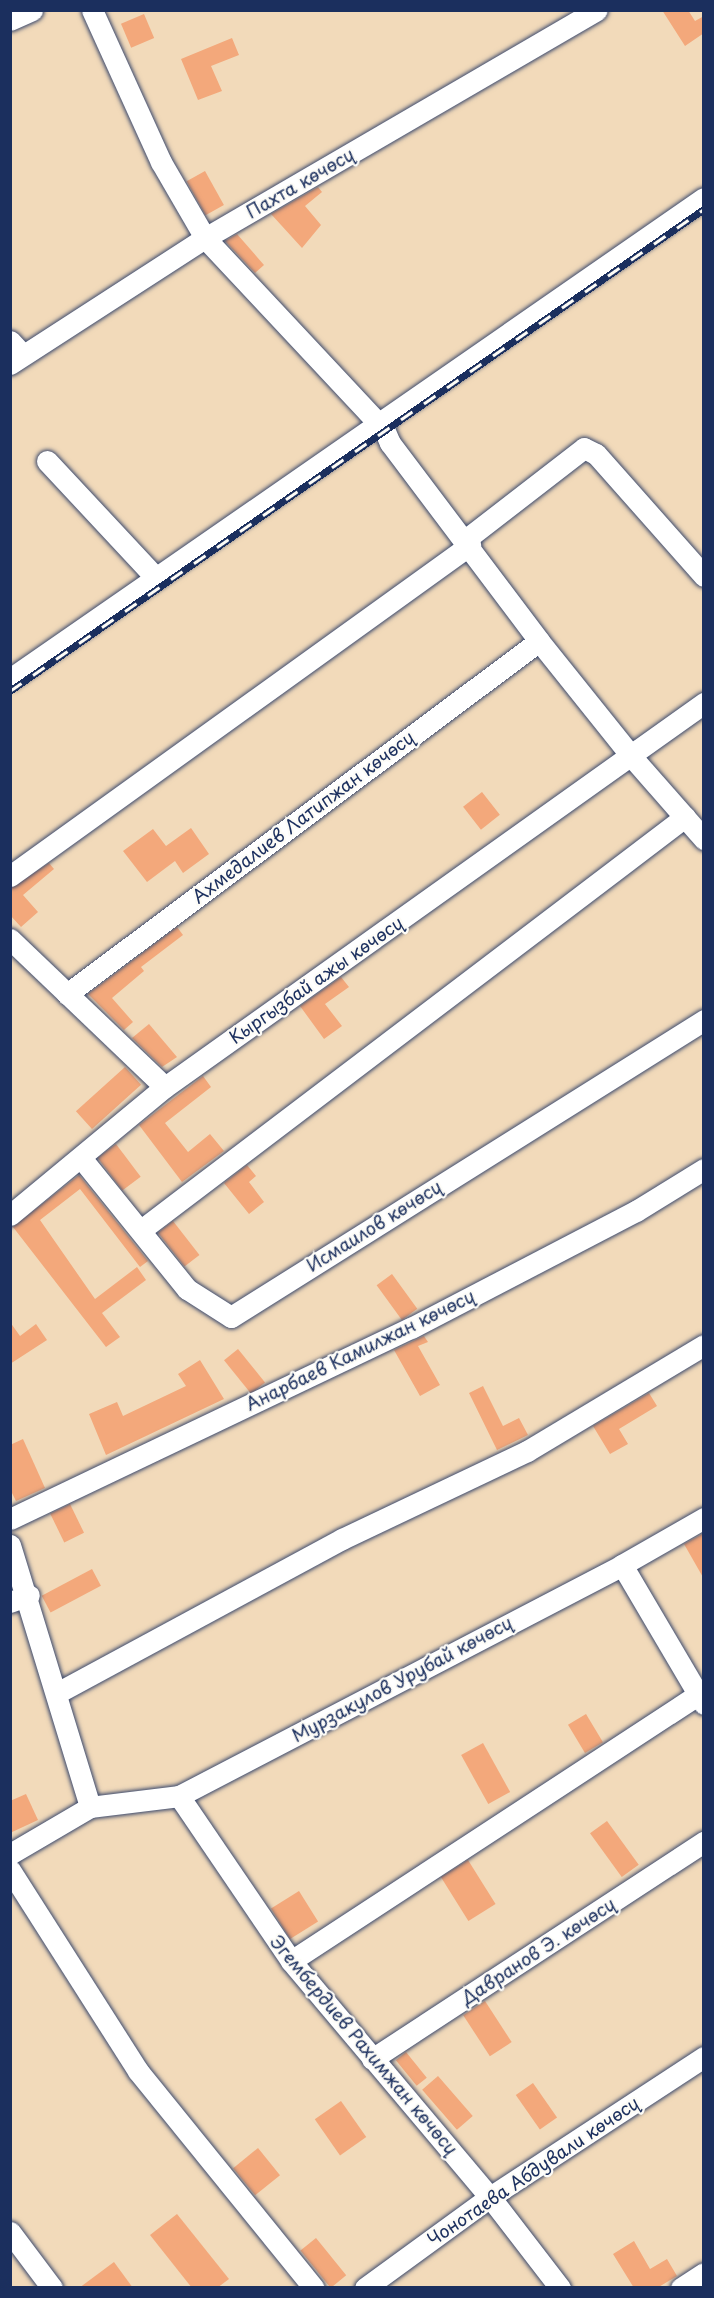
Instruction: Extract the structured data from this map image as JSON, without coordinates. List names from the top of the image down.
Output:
{
  "streets": {
    "street": [
      "Пахта көчөсү",
      "Ахмедалиев Латипжан көчөсү",
      "Кыргызбай ажы көчөсү",
      "Исмаилов көчөсү",
      "Анарбаев Камилжан көчөсү",
      "Мурзакулов Урубай көчөсү",
      "Давранов Э. көчөсү",
      "Эгембердиев Рахимжан көчөсү",
      "Чонотаева Абдували көчөсү"
    ]
  },
  "crossings": [
    ["Кыргызбай ажы көчөсү", "Исмаилов көчөсү"],
    ["Мурзакулов Урубай көчөсү", "Эгембердиев Рахимжан көчөсү"],
    ["Давранов Э. көчөсү", "Эгембердиев Рахимжан көчөсү"],
    ["Эгембердиев Рахимжан көчөсү", "Чонотаева Абдували көчөсү"]
  ]
}
